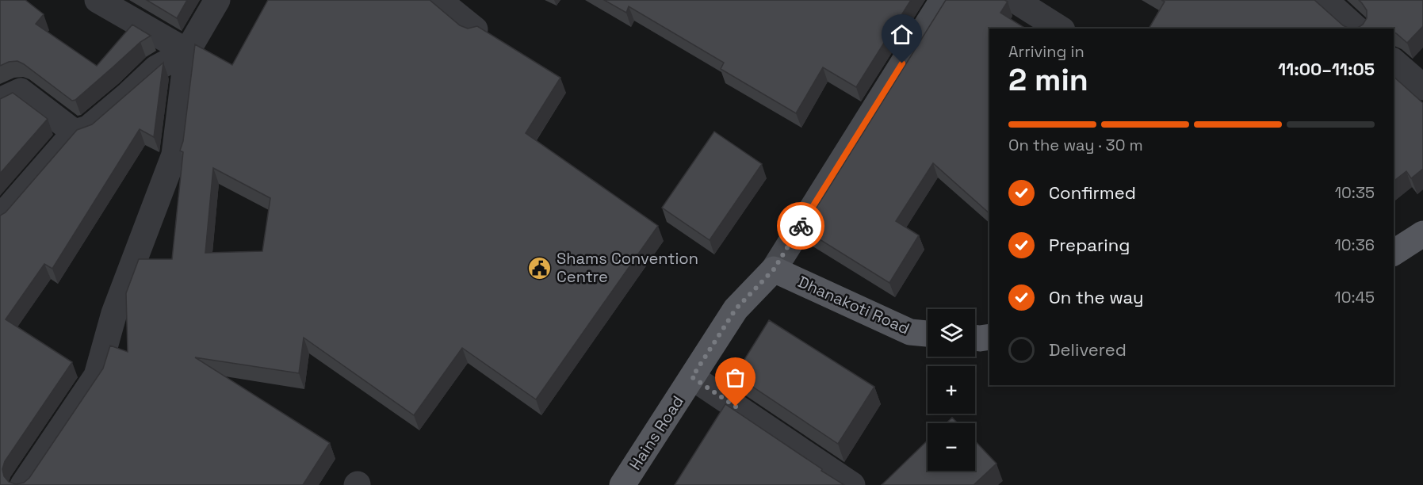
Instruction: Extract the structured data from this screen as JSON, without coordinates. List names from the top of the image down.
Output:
{
  "streets": {
    "main road": ["Dhanakoti Road", "Hains Road"]
  },
  "crossings": [
    ["Dhanakoti Road", "Hains Road"]
  ],
  "places": {
    "public building": ["Shams Convention Centre"]
  },
  "page": {
    "heading": ["2 min", "Arriving in", "11:00–11:05"],
    "bar": "On the way · 30 m",
    "list": [
      ["Confirmed", "10:35"],
      ["Preparing", "10:36"],
      ["On the way", "10:45"],
      "Delivered"
    ],
    "map_buttons": ["+", "−"]
  }
}
